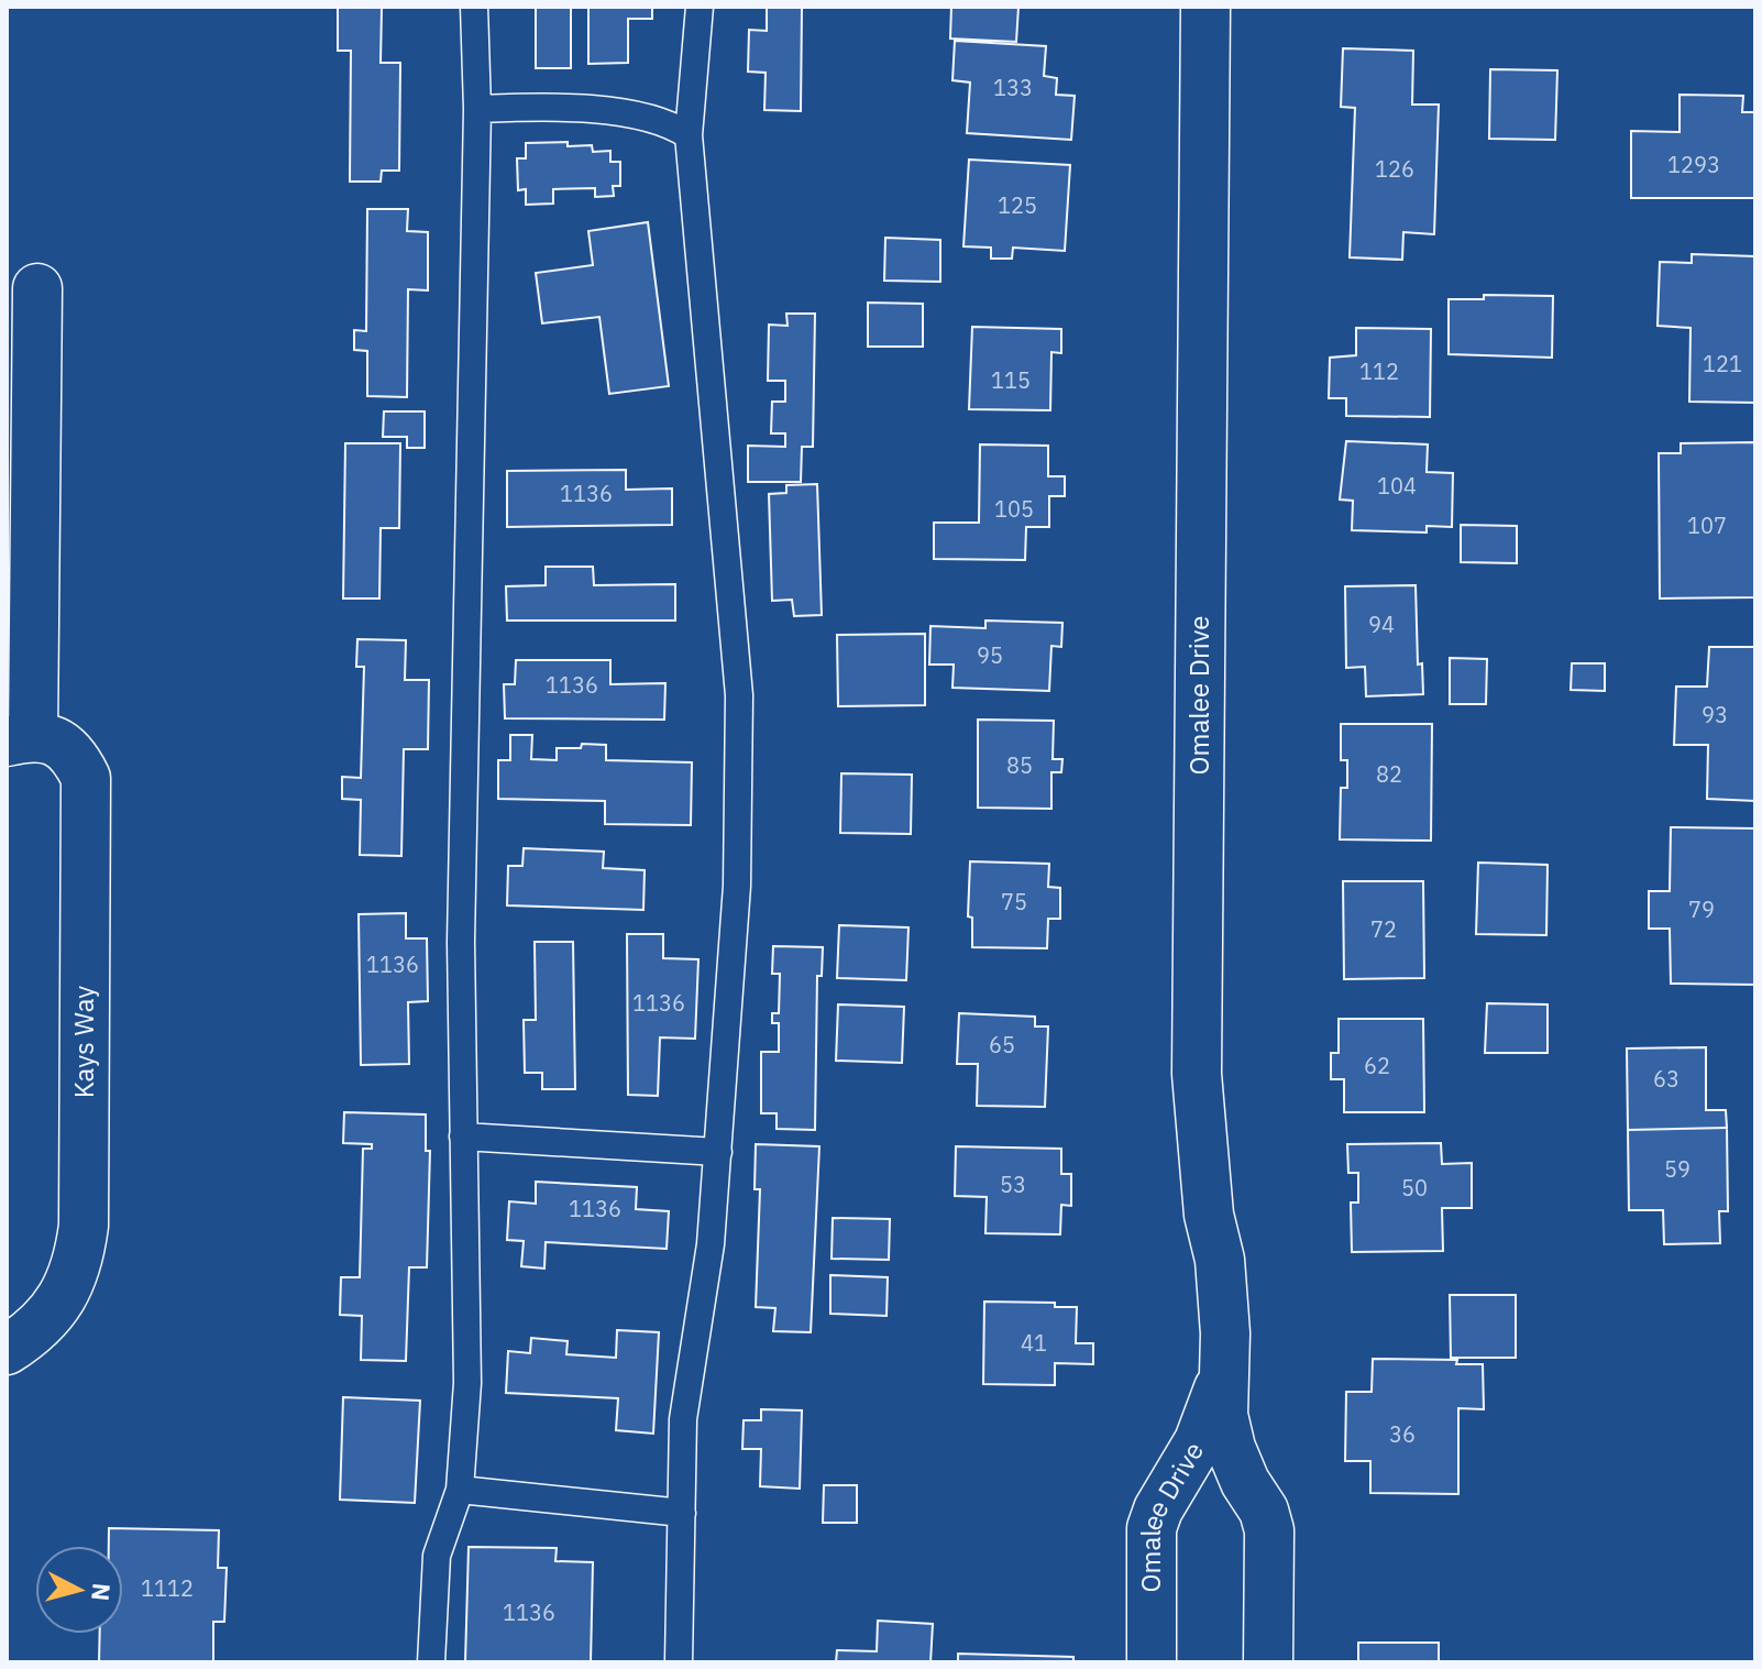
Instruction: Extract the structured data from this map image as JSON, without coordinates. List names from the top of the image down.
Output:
{
  "streets": {
    "street": ["Omalee Drive", "Kays Way"]
  },
  "house_numbers": [
    "133",
    "1293",
    "126",
    "125",
    "121",
    "112",
    "115",
    "104",
    "1136",
    "105",
    "107",
    "94",
    "95",
    "1136",
    "93",
    "85",
    "82",
    "75",
    "79",
    "72",
    "1136",
    "1136",
    "65",
    "62",
    "63",
    "59",
    "53",
    "50",
    "1136",
    "41",
    "36",
    "1112",
    "1136"
  ],
  "north": "right"
}
